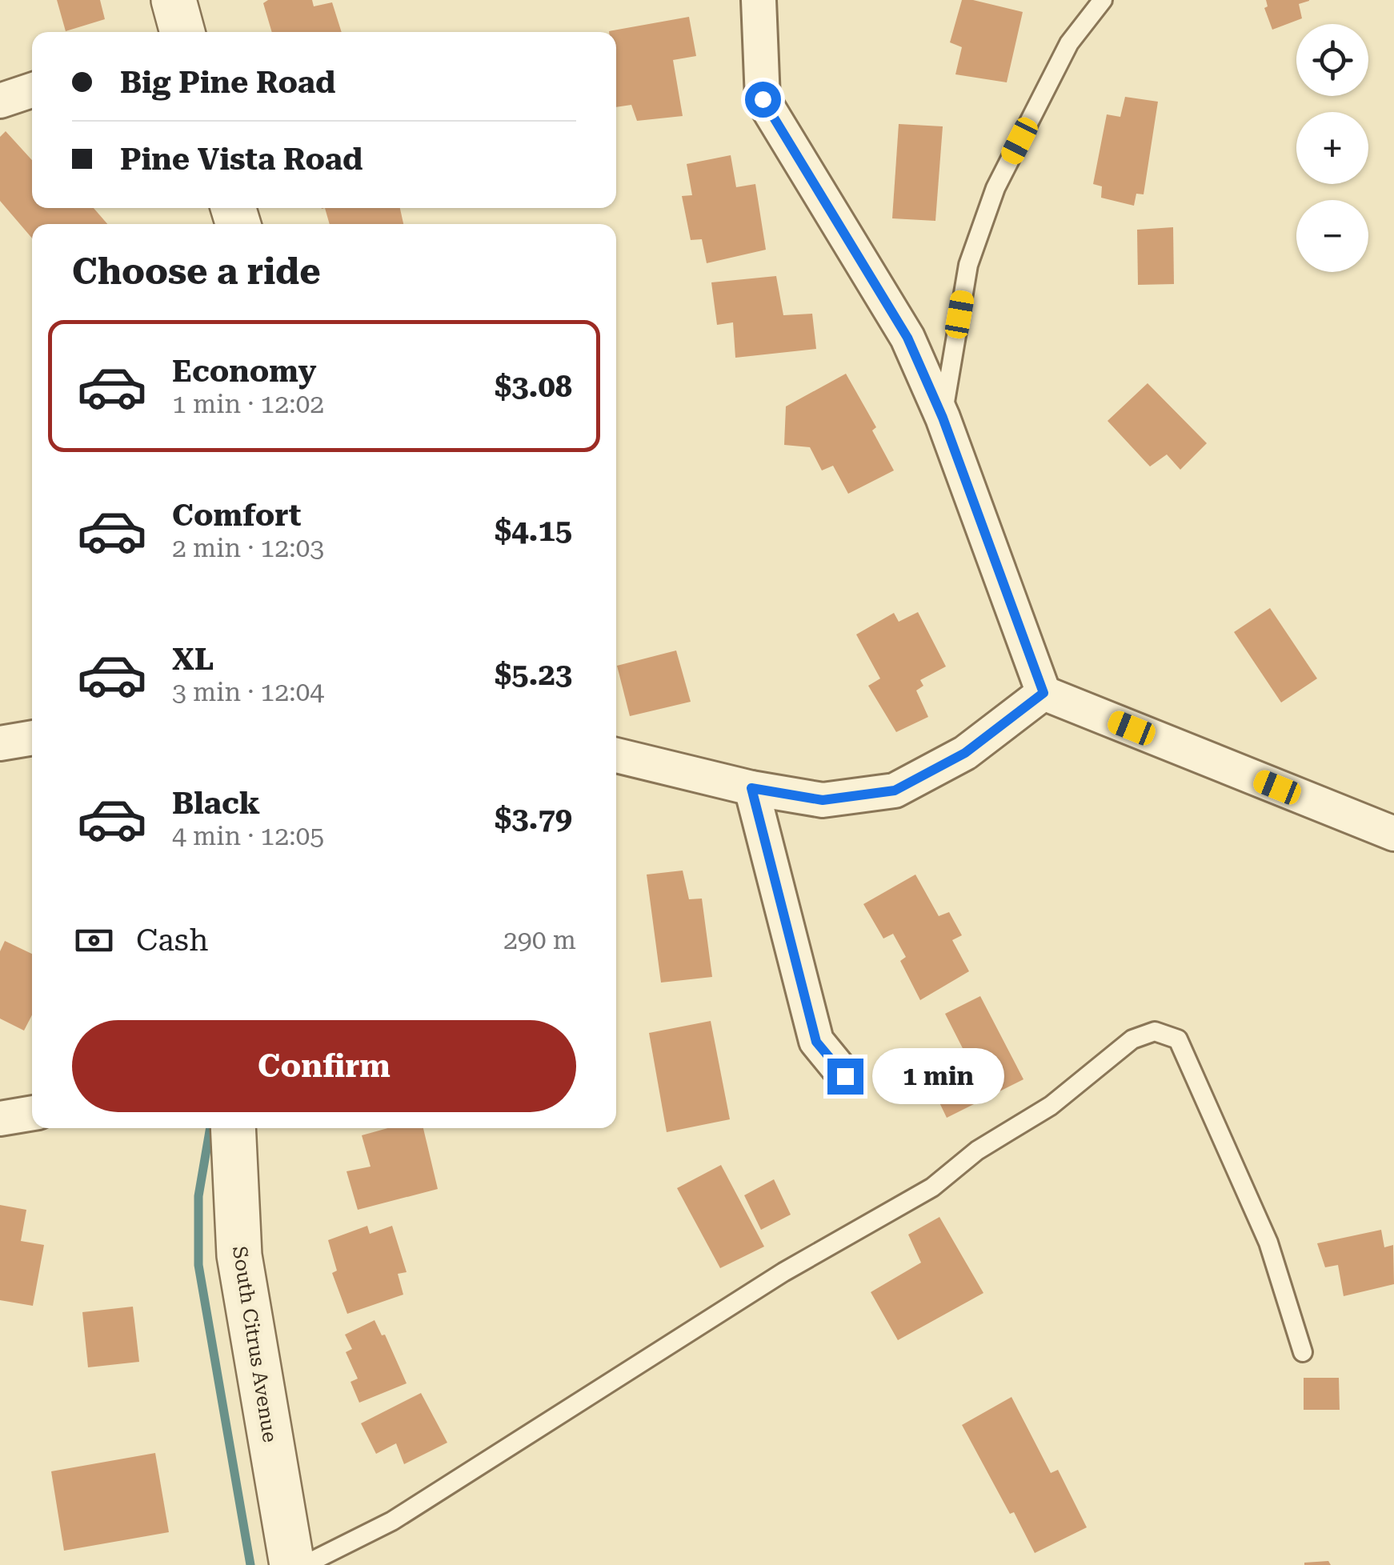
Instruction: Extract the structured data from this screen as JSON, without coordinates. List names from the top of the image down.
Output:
{
  "streets": {
    "street": ["South Citrus Avenue"]
  },
  "page": {
    "map_buttons": ["+", "−"],
    "banner": ["Big Pine Road", "Pine Vista Road"],
    "heading": "Choose a ride",
    "list": [
      {
        "name": "Economy",
        "note": "1 min · 12:02",
        "value": "$3.08"
      },
      {
        "name": "Comfort",
        "note": "2 min · 12:03",
        "value": "$4.15"
      },
      {
        "name": "XL",
        "note": "3 min · 12:04",
        "value": "$5.23"
      },
      {
        "name": "Black",
        "note": "4 min · 12:05",
        "value": "$3.79"
      }
    ],
    "pay": ["Cash", "290 m"],
    "buttons": "Confirm",
    "bubble": "1 min"
  }
}
